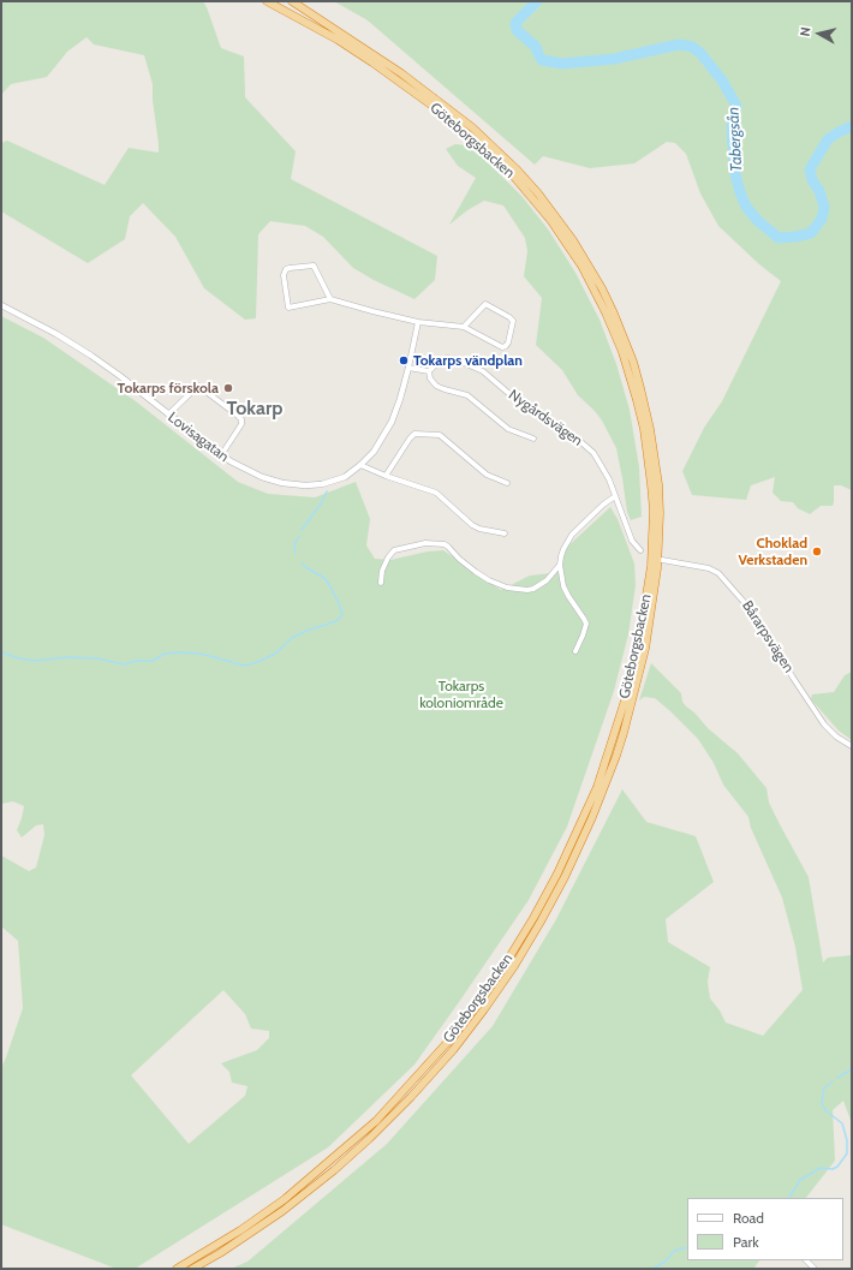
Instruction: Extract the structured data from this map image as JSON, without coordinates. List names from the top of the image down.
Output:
{
  "streets": {
    "highway": ["Göteborgsbacken"],
    "street": ["Nygårdsvägen", "Lovisagatan", "Bårarpsvägen"]
  },
  "districts": ["Tokarp"],
  "water": ["Tabergsån"],
  "parks": ["Tokarps koloniområde"],
  "places": ["Tokarps vändplan", "Tokarps förskola", "Choklad Verkstaden"],
  "legend": ["Road", "Park"],
  "north": "left"
}
